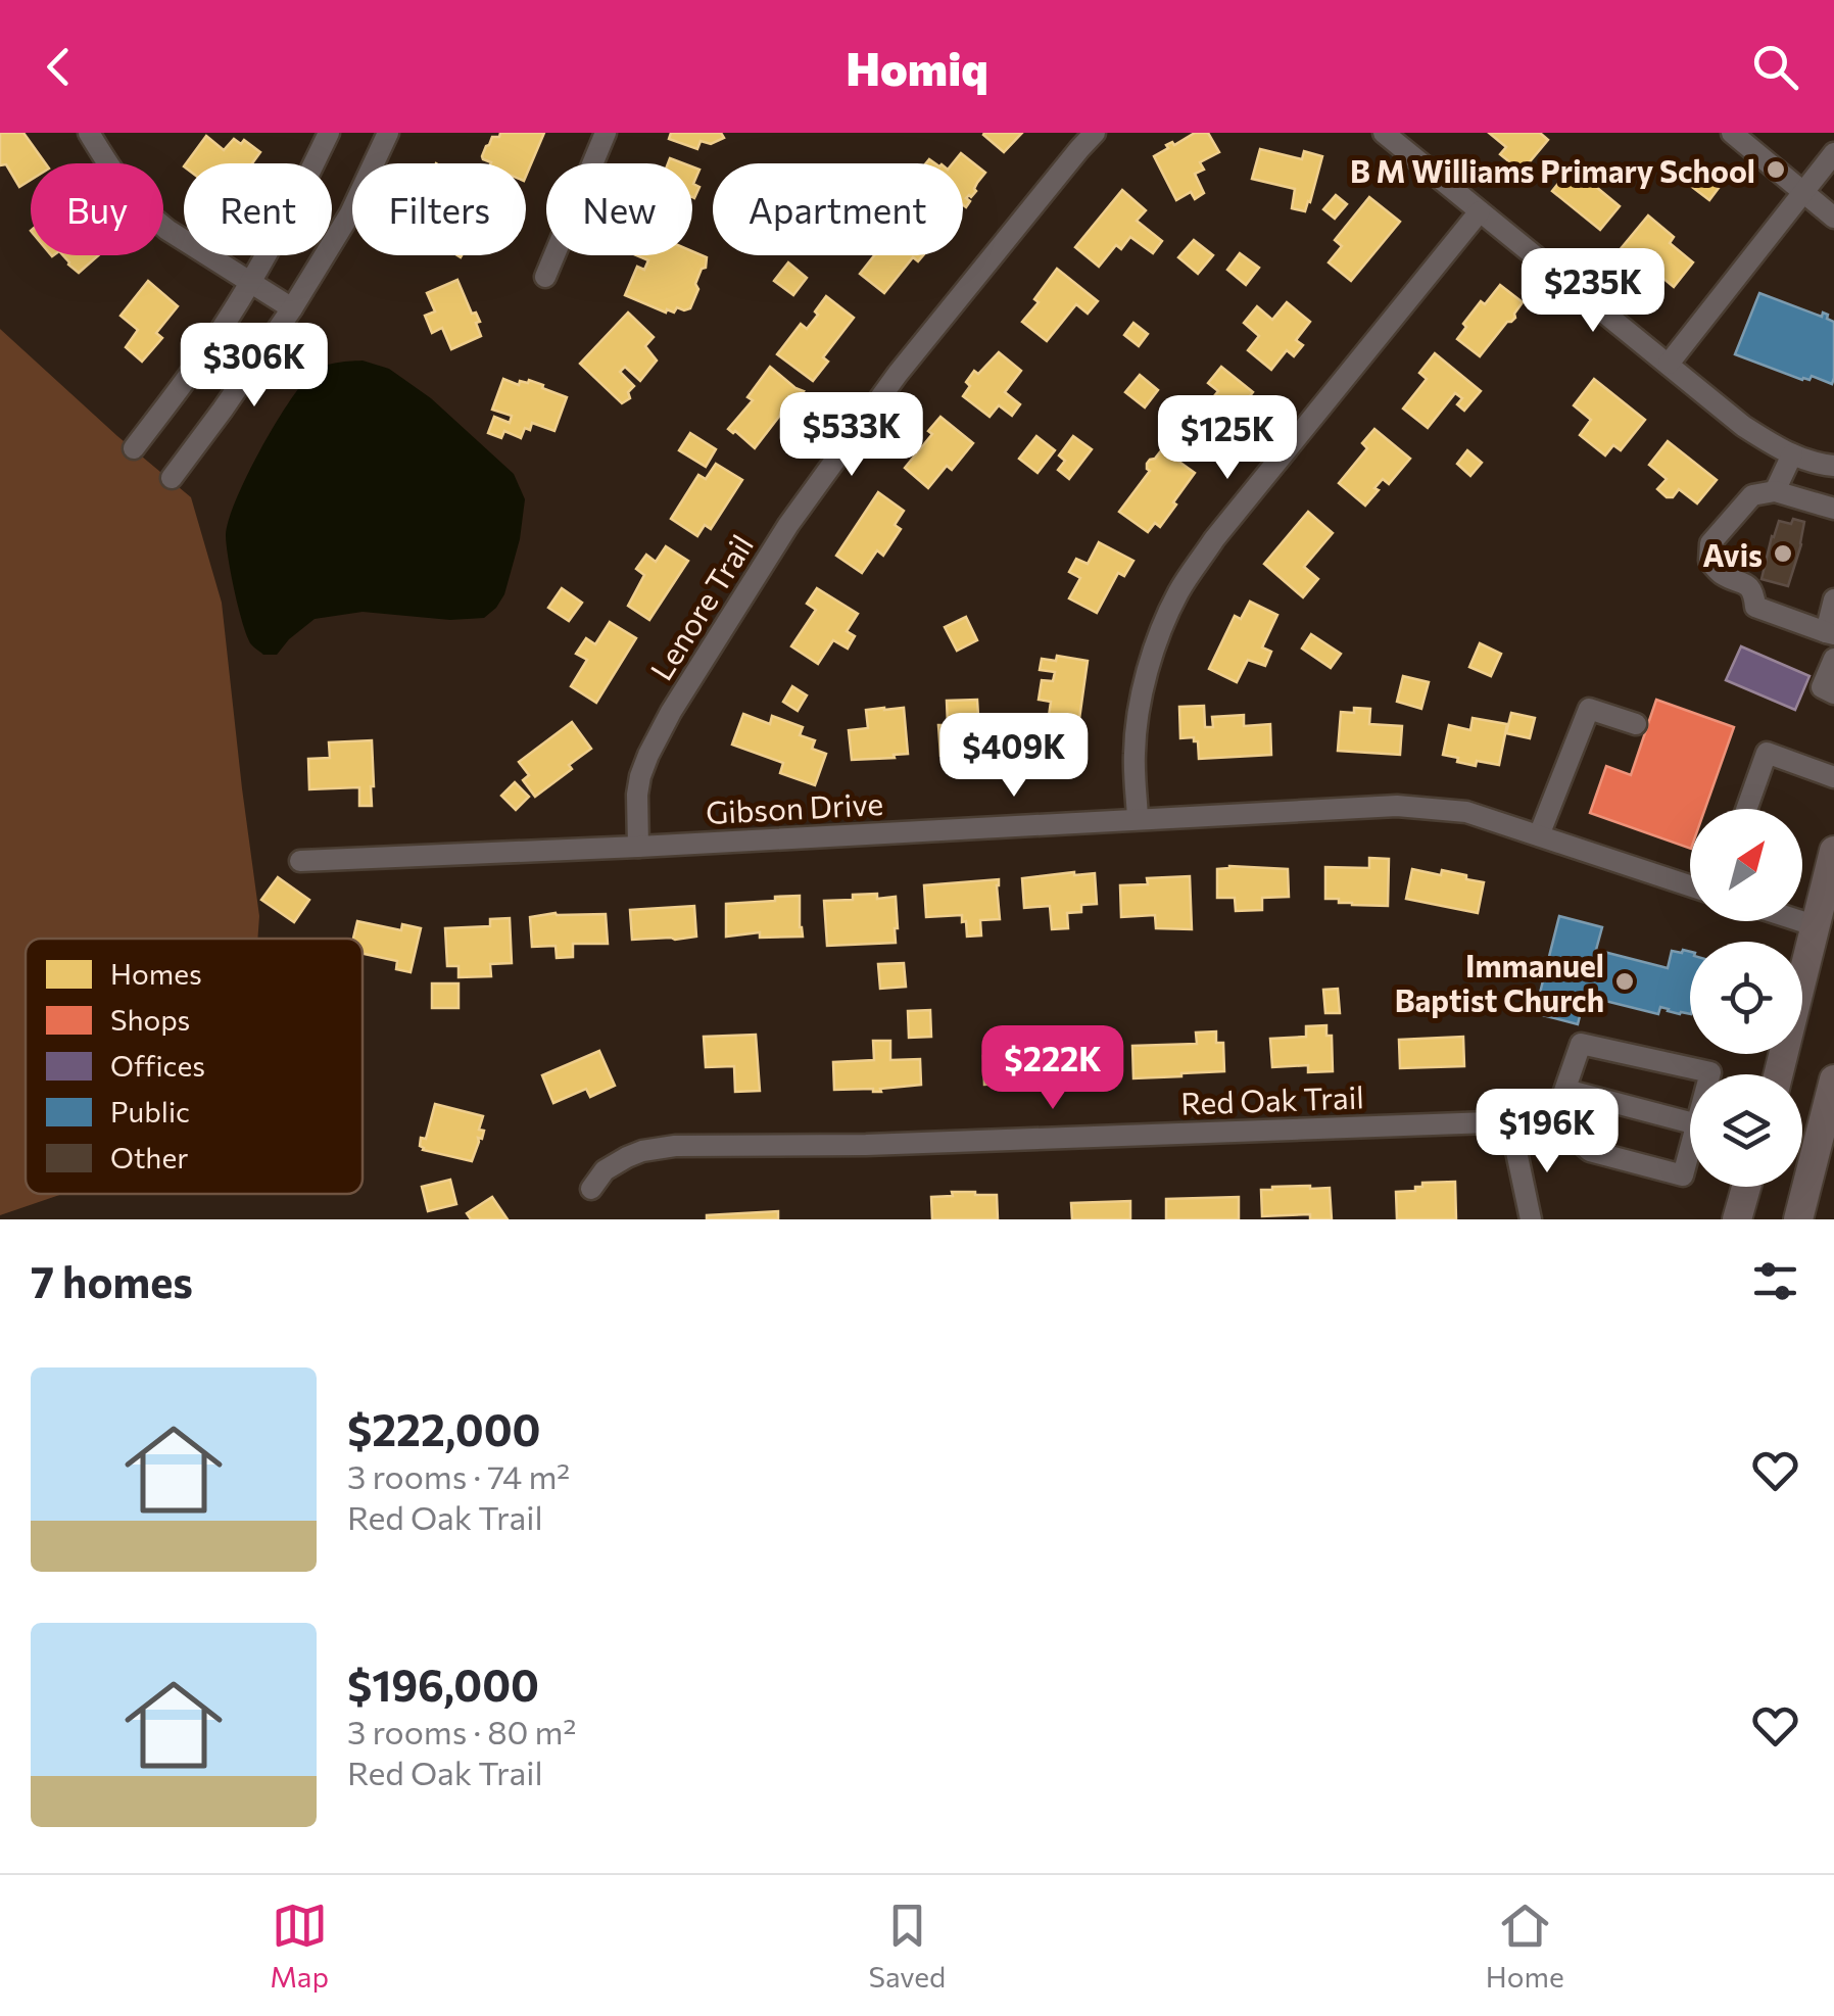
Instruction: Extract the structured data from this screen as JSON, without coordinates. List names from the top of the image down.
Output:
{
  "streets": {
    "street": ["Lenore Trail", "Gibson Drive", "Red Oak Trail"]
  },
  "crossings": [
    ["Lenore Trail", "Gibson Drive"]
  ],
  "places": ["B M Williams Primary School", "Avis", "Immanuel Baptist Church"],
  "legend": [
    "Homes",
    "Shops",
    "Offices",
    "Public",
    "Other"
  ],
  "north": "top right",
  "page": {
    "header": "Homiq",
    "chip": [
      "Buy",
      "Rent",
      "Filters",
      "New",
      "Apartment"
    ],
    "price": [
      "$235K",
      "$306K",
      "$533K",
      "$125K",
      "$409K",
      "$222K",
      "$196K"
    ],
    "heading": "7 homes",
    "list": [
      {
        "name": "$222,000",
        "note": "3 rooms · 74 m² · Red Oak Trail"
      },
      {
        "name": "$196,000",
        "note": "3 rooms · 80 m² · Red Oak Trail"
      }
    ],
    "tabs": ["Map", "Saved", "Home"]
  }
}
